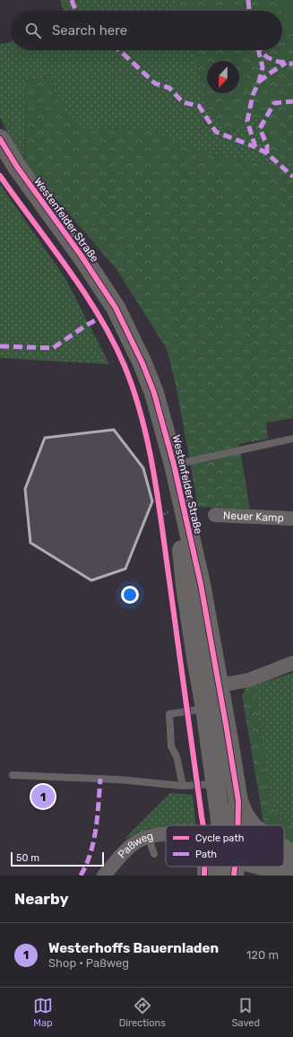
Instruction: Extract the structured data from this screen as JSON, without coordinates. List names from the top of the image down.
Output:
{
  "streets": {
    "street": ["Westenfelder Straße", "Neuer Kamp", "Paßweg"]
  },
  "legend": ["Cycle path", "Path"],
  "scale_bar": "50 m",
  "north": "bottom",
  "page": {
    "search": "Search here",
    "pins": "1",
    "scale": "50 m",
    "heading": "Nearby",
    "list": [
      {
        "mark": "1",
        "name": "Westerhoffs Bauernladen",
        "note": "Shop · Paßweg",
        "value": "120 m"
      }
    ],
    "nav": ["Map", "Directions", "Saved"]
  }
}
